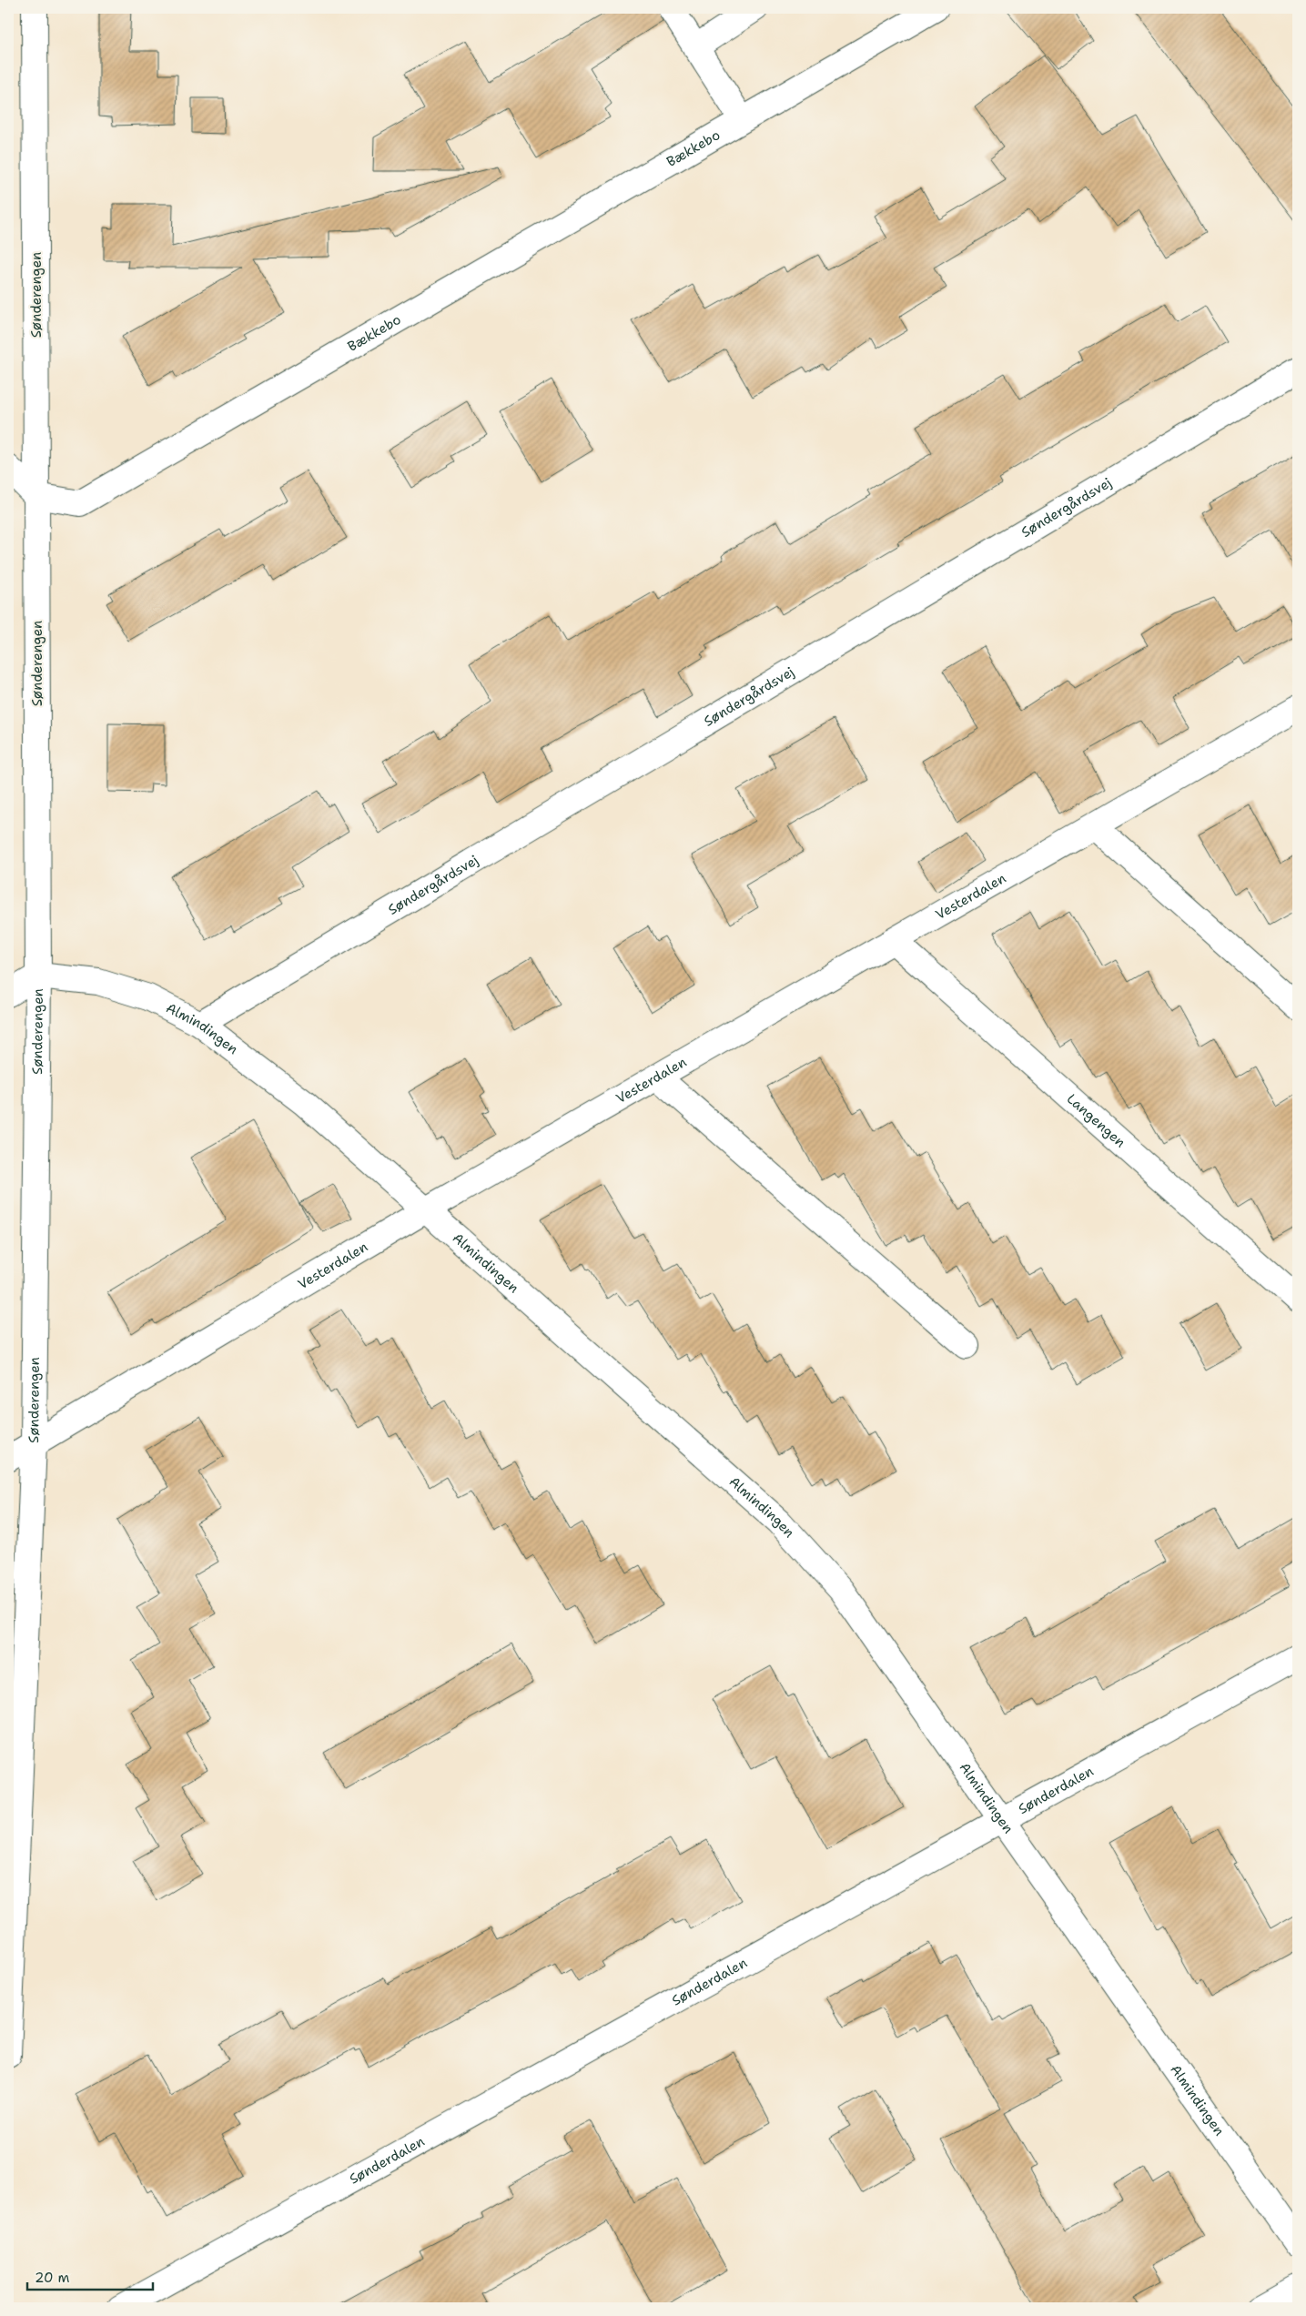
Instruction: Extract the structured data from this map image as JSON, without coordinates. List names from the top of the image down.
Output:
{
  "streets": {
    "street": [
      "Bækkebo",
      "Sønderengen",
      "Søndergårdsvej",
      "Vesterdalen",
      "Almindingen",
      "Langengen",
      "Sønderdalen"
    ]
  },
  "crossings": [
    ["Bækkebo", "Sønderengen"],
    ["Sønderengen", "Vesterdalen"],
    ["Sønderengen", "Almindingen"],
    ["Søndergårdsvej", "Almindingen"],
    ["Vesterdalen", "Almindingen"],
    ["Vesterdalen", "Langengen"],
    ["Almindingen", "Sønderdalen"]
  ],
  "scale_bar": "20 m"
}
